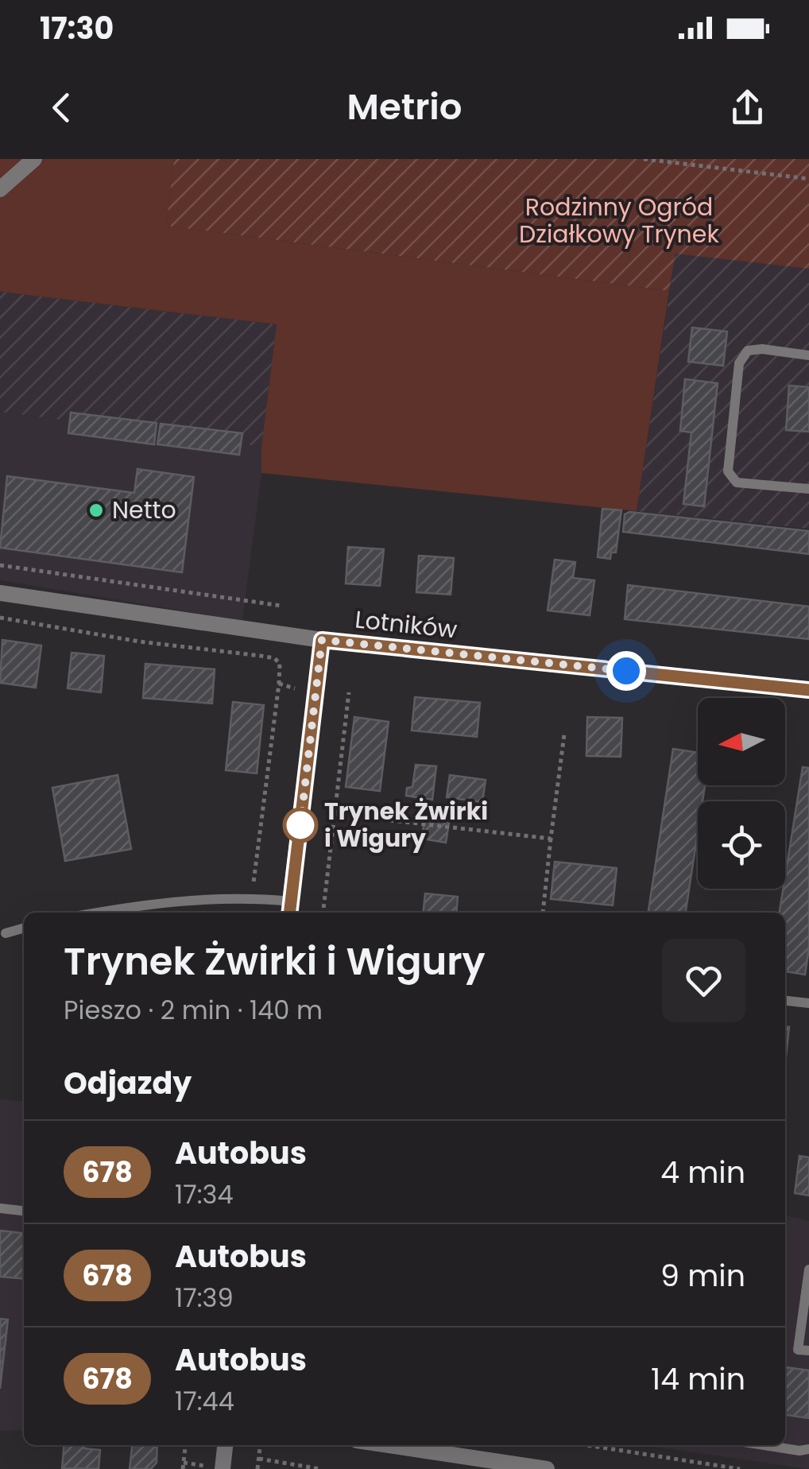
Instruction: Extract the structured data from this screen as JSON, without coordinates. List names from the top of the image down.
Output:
{
  "streets": {
    "street": ["Lotników"]
  },
  "parks": ["Rodzinny Ogród Działkowy Trynek"],
  "places": ["Netto", "Trynek Żwirki i Wigury"],
  "lines": ["bus line 678"],
  "north": "left",
  "page": {
    "status": "17:30",
    "header": "Metrio",
    "heading": [
      ["Trynek Żwirki i Wigury", "Pieszo · 2 min · 140 m"],
      "Odjazdy"
    ],
    "list": [
      {
        "mark": "678",
        "name": "Autobus",
        "note": "17:34",
        "value": "4 min"
      },
      {
        "mark": "678",
        "name": "Autobus",
        "note": "17:39",
        "value": "9 min"
      },
      {
        "mark": "678",
        "name": "Autobus",
        "note": "17:44",
        "value": "14 min"
      }
    ]
  }
}
